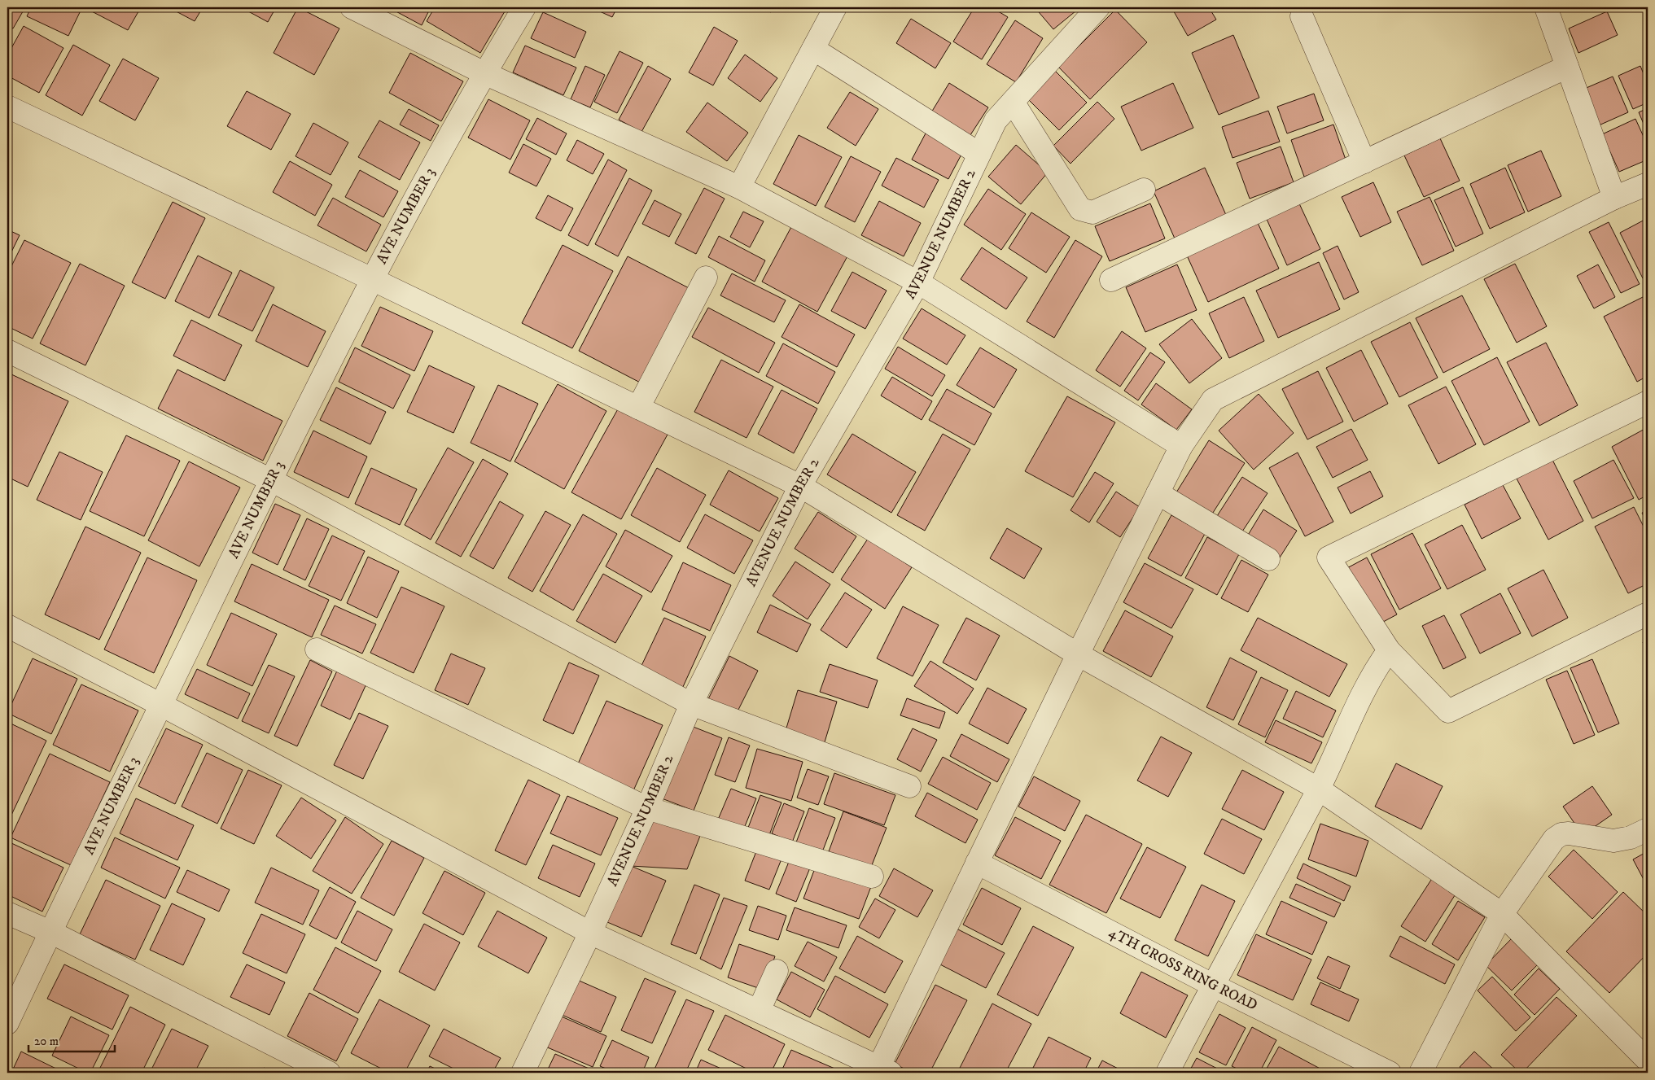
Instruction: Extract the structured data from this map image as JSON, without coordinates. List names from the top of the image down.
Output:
{
  "streets": {
    "street": ["AVE NUMBER 3", "AVENUE NUMBER 2", "4TH CROSS RING ROAD"]
  },
  "scale_bar": "20 m"
}
